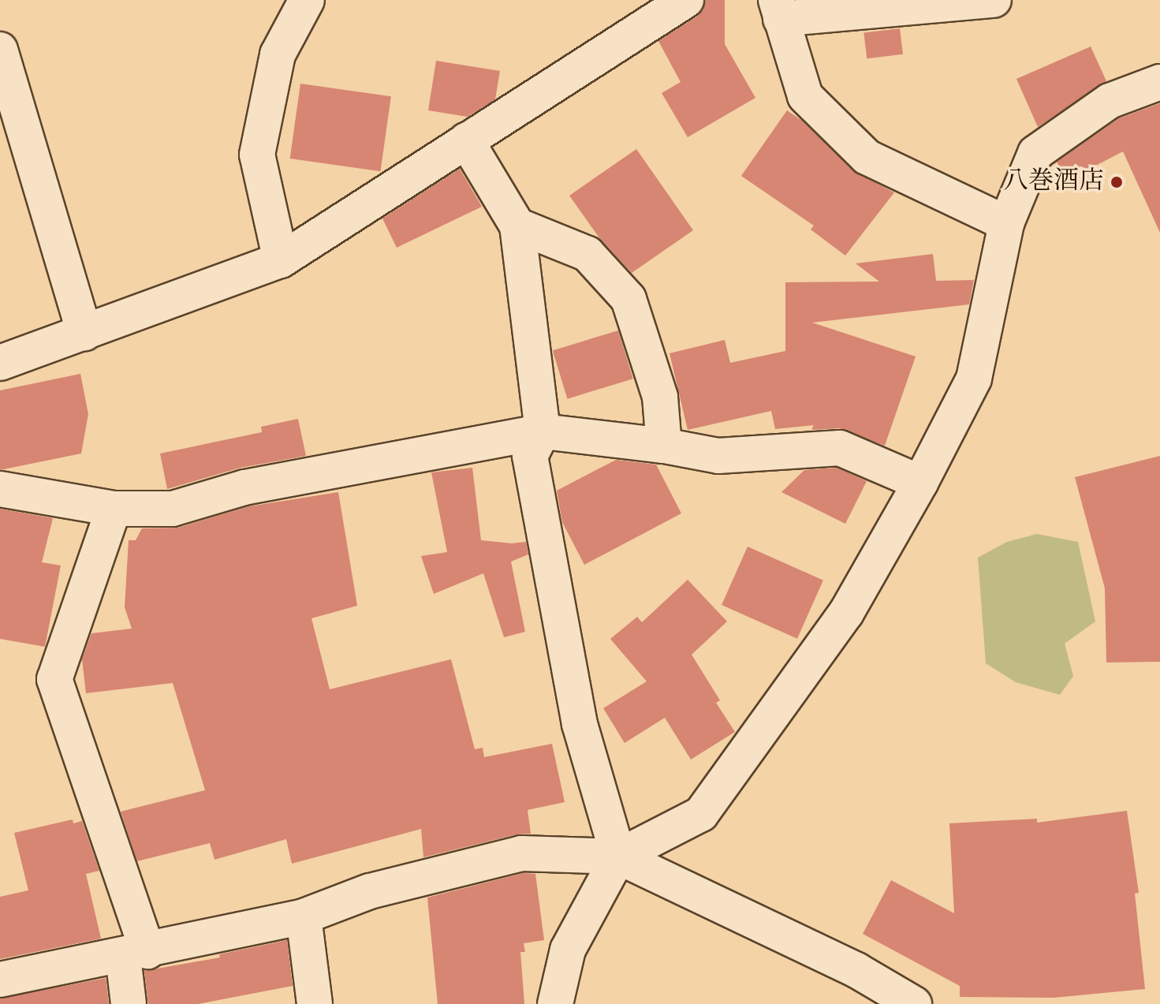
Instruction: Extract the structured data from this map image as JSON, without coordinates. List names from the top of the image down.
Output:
{
  "places": ["八巻酒店"]
}
